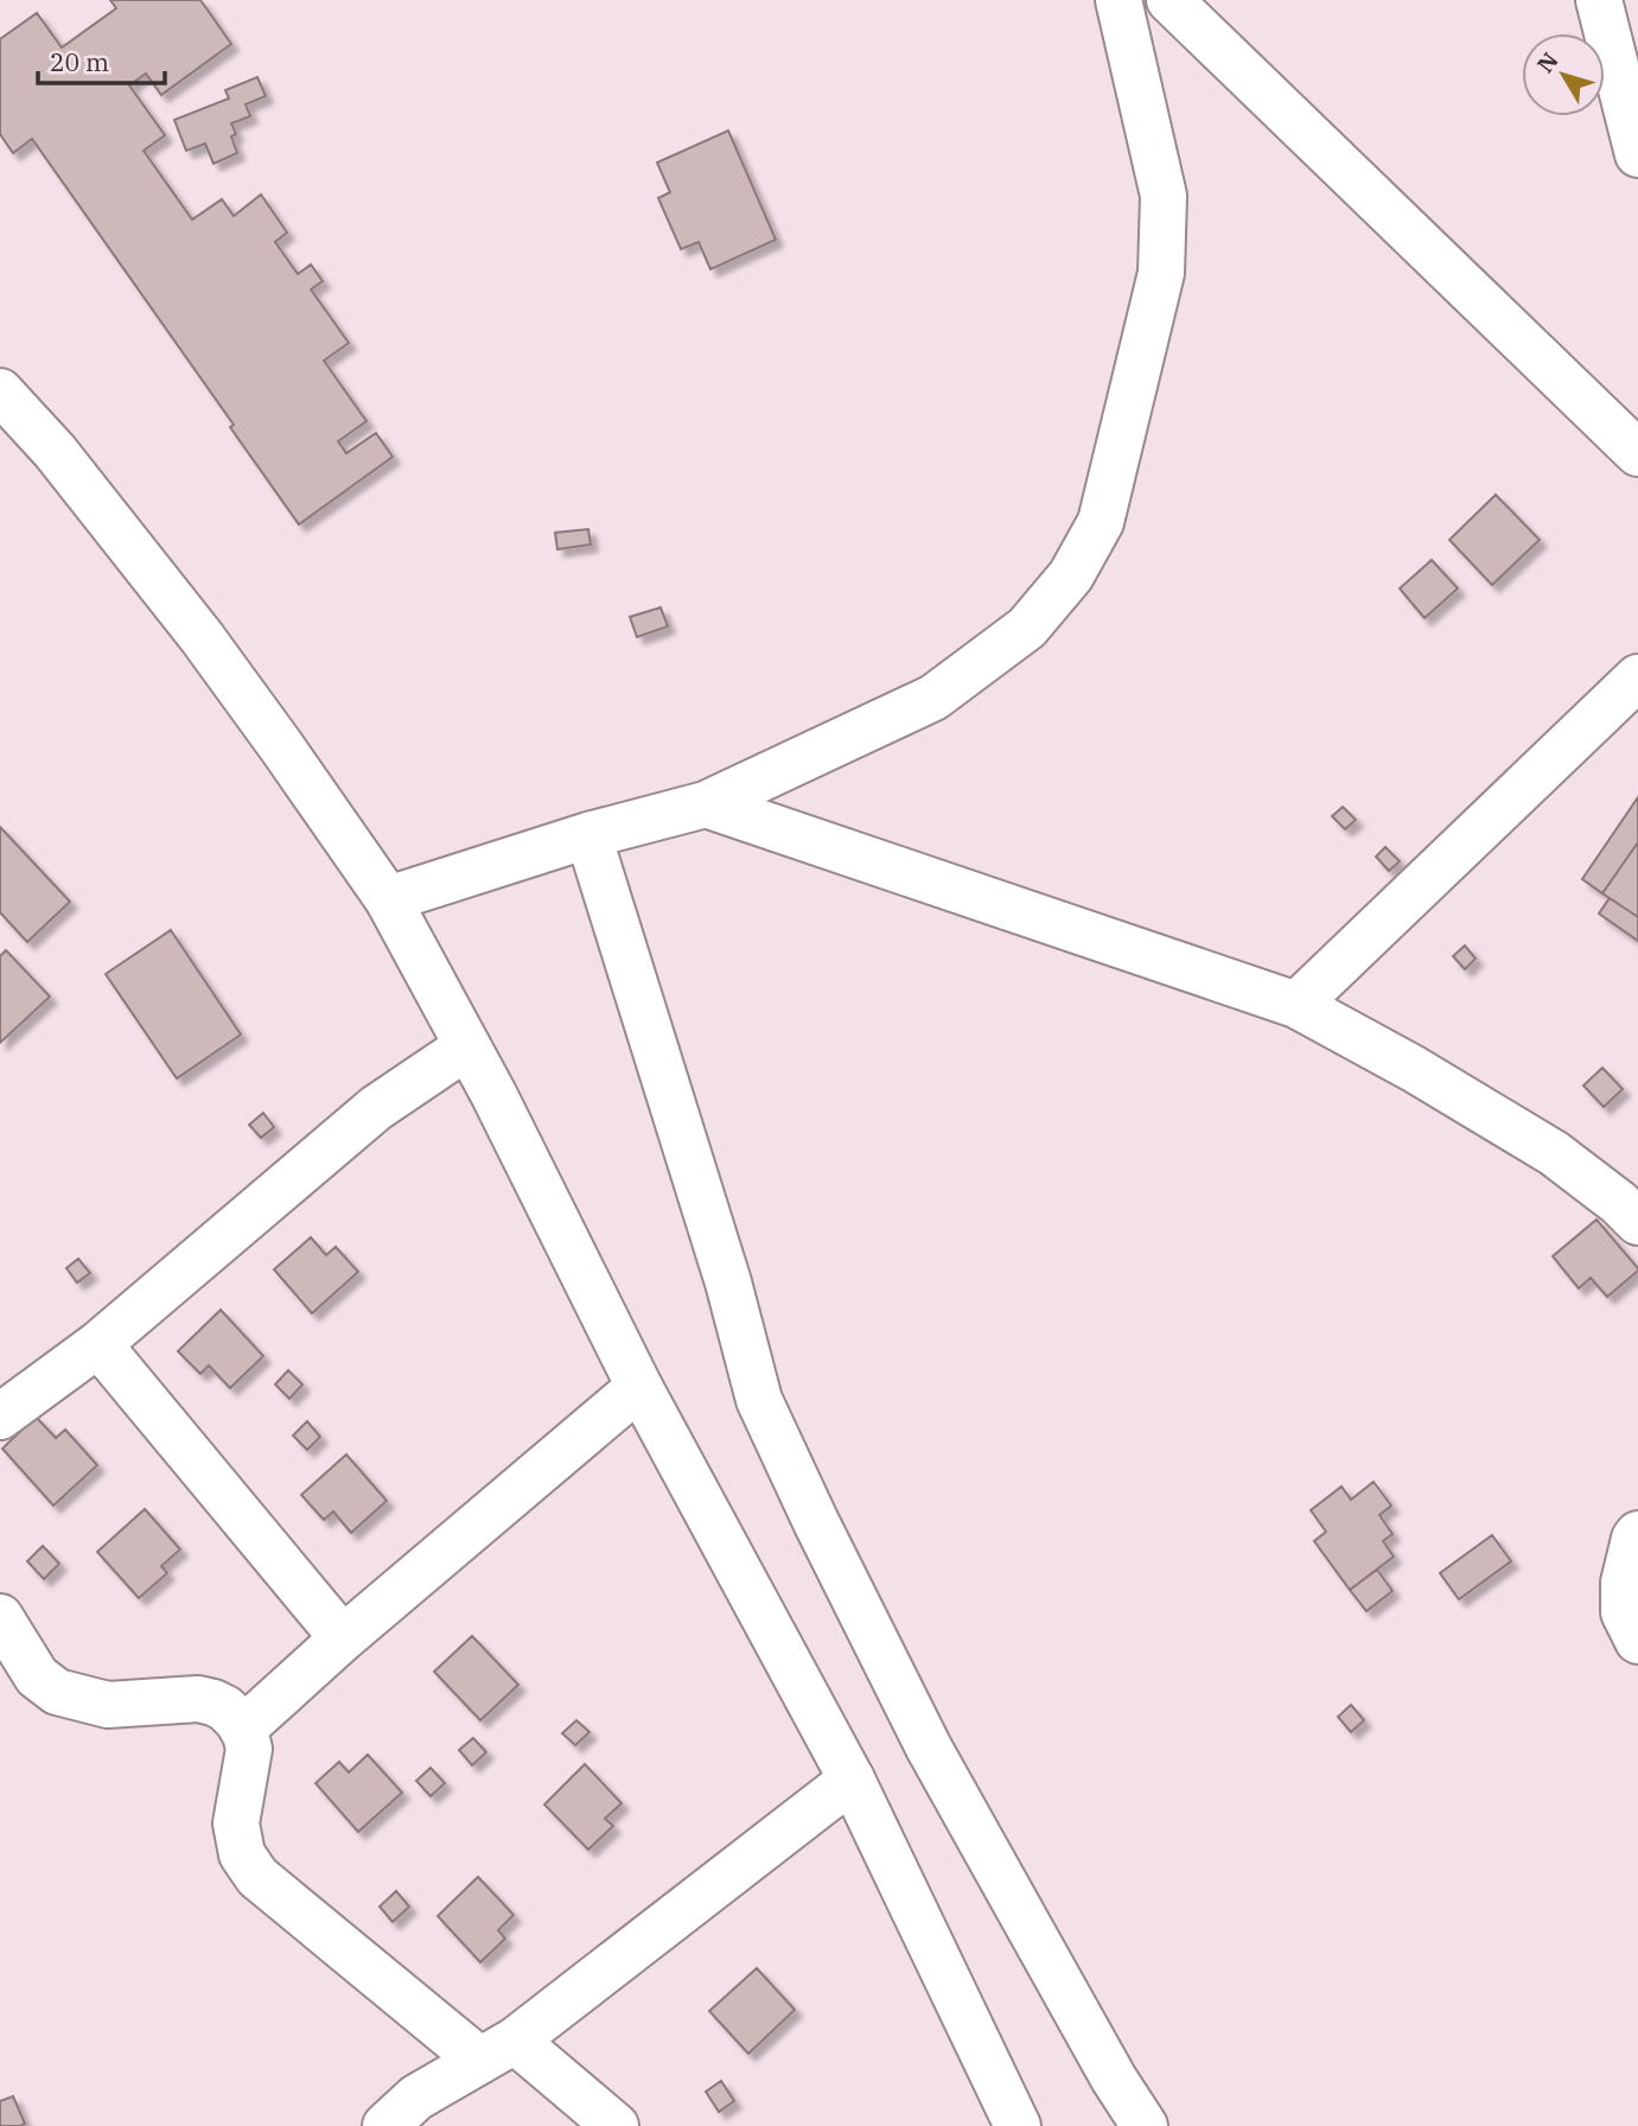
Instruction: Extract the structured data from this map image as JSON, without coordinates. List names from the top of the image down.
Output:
{
  "scale_bar": "20 m",
  "north": "top left"
}
